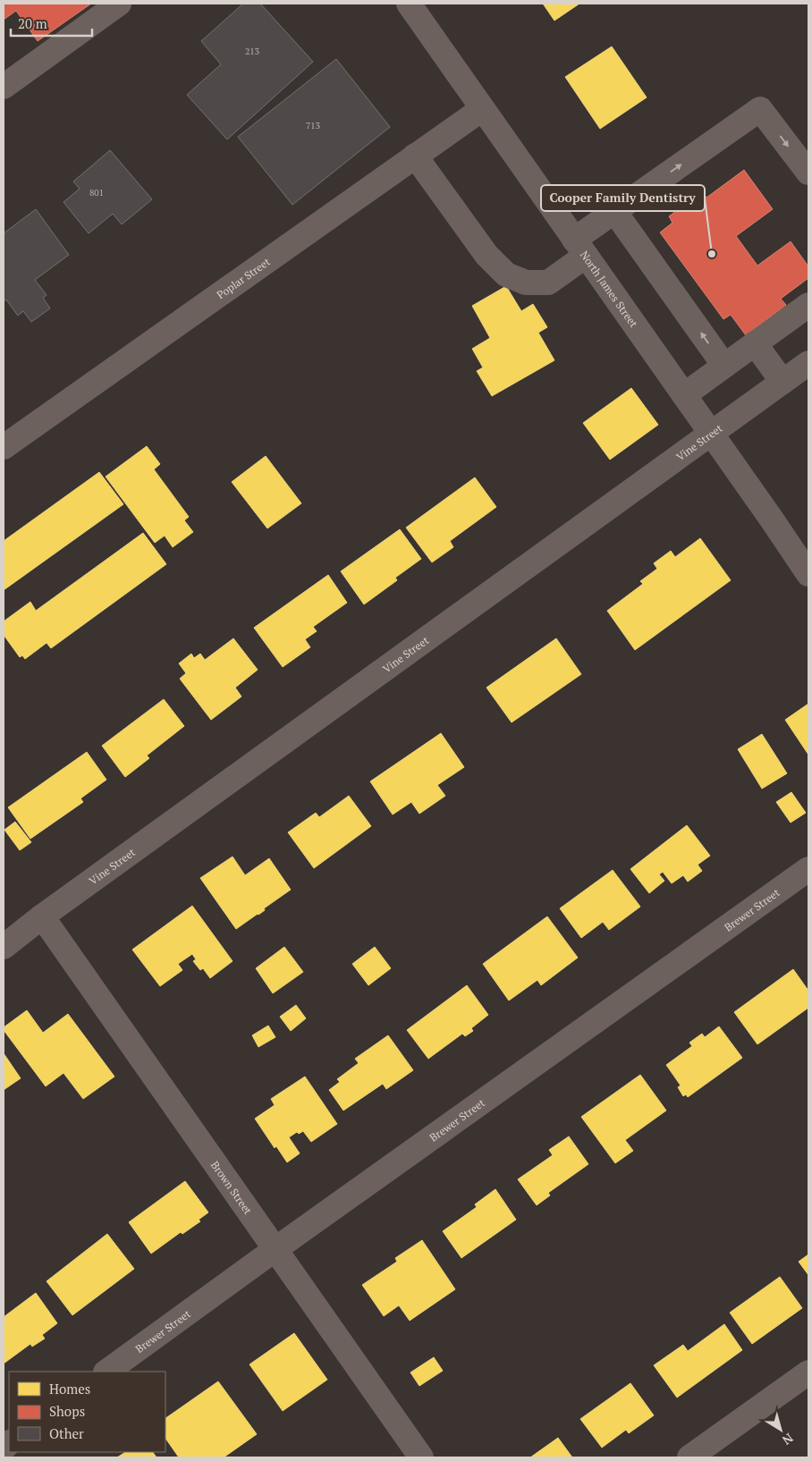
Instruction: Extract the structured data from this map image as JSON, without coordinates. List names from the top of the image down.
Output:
{
  "streets": {
    "street": [
      "Poplar Street",
      "North James Street",
      "Vine Street",
      "Brewer Street",
      "Brown Street"
    ]
  },
  "crossings": [
    ["Poplar Street", "North James Street"],
    ["North James Street", "Vine Street"],
    ["Vine Street", "Brown Street"],
    ["Brewer Street", "Brown Street"]
  ],
  "places": ["Cooper Family Dentistry"],
  "house_numbers": ["213", "713", "801"],
  "legend": ["Homes", "Shops", "Other"],
  "scale_bar": "20 m",
  "north": "bottom right"
}
